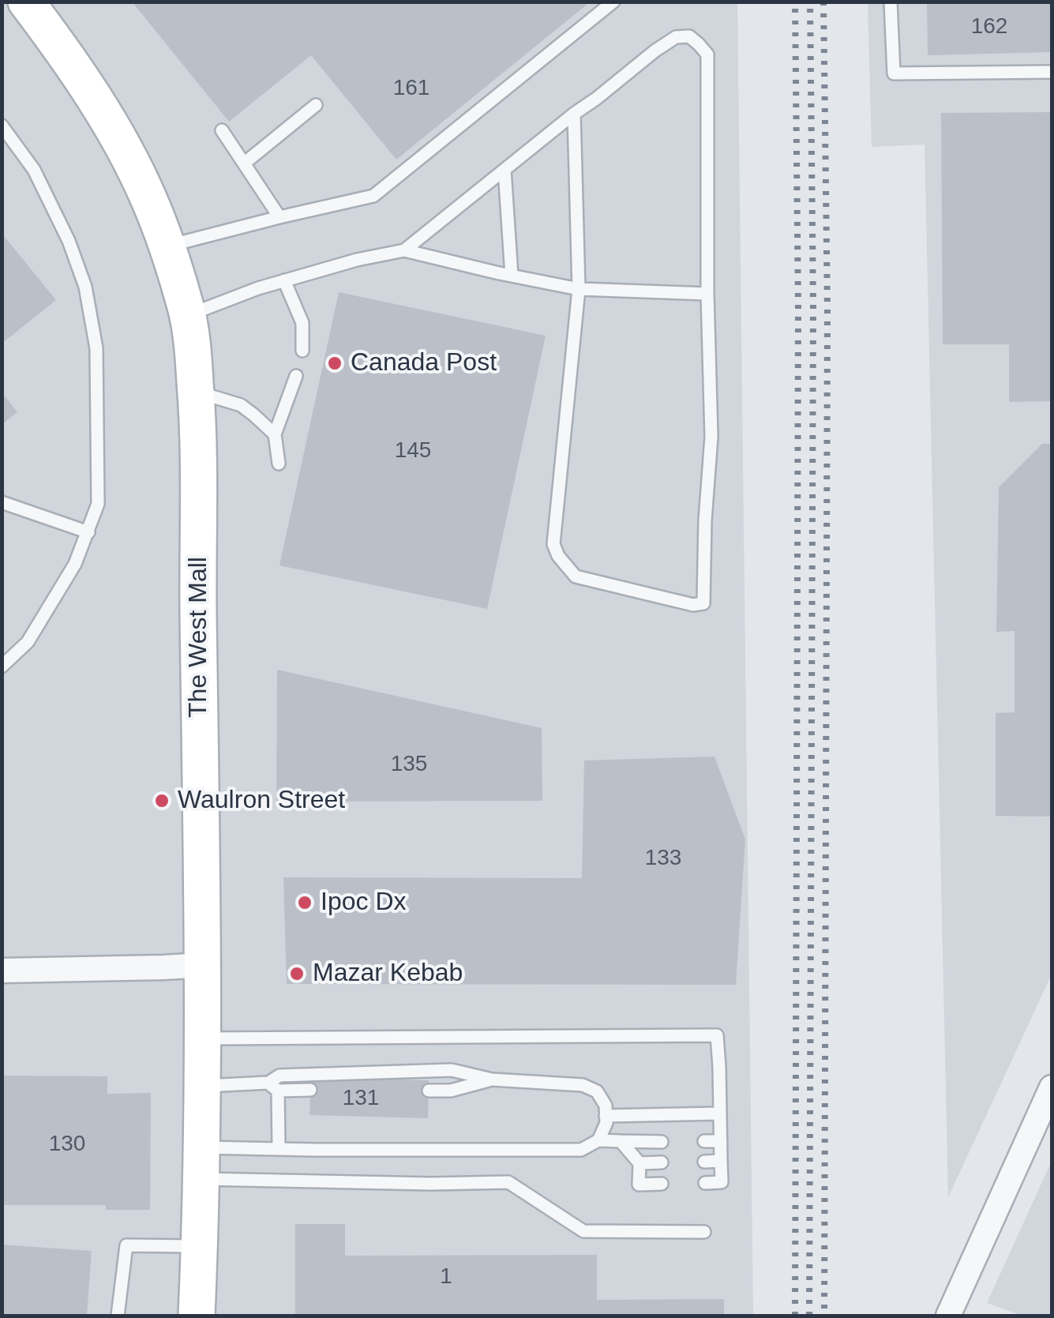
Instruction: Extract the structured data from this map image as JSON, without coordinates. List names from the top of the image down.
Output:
{
  "streets": {
    "main road": ["The West Mall"]
  },
  "places": [
    "Canada Post",
    "Waulron Street",
    "Ipoc Dx",
    "Mazar Kebab"
  ],
  "house_numbers": [
    "162",
    "161",
    "145",
    "135",
    "133",
    "131",
    "130",
    "1"
  ]
}
